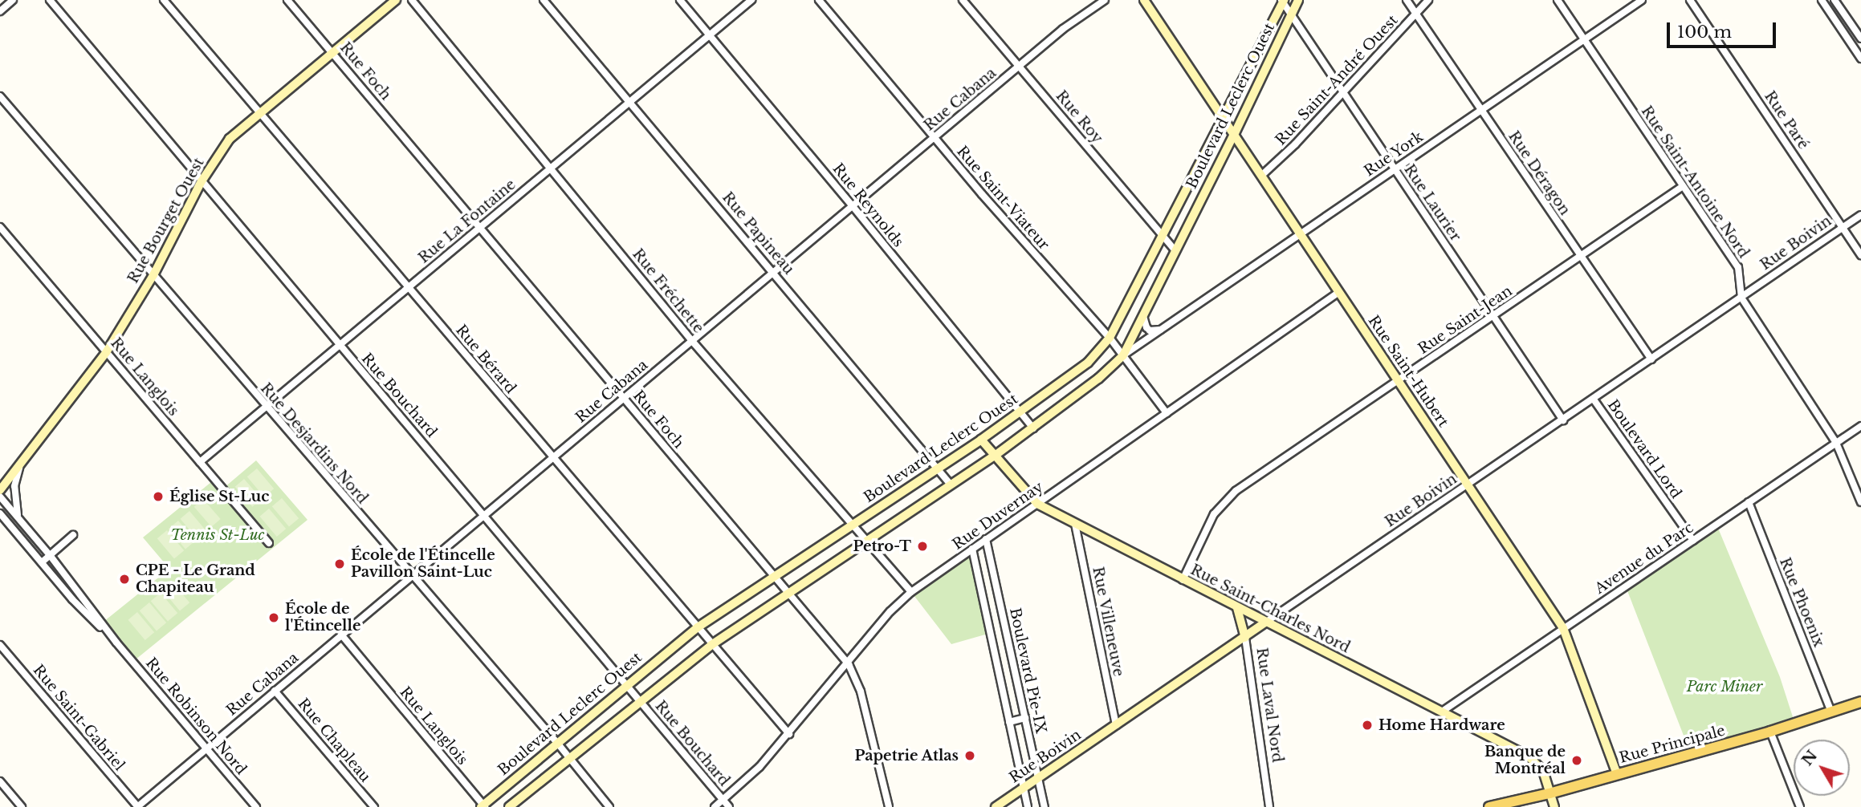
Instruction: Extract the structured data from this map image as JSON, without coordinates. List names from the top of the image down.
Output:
{
  "streets": {
    "main road": ["Rue Principale"],
    "street": [
      "Rue Foch",
      "Rue Saint-André Ouest",
      "Rue Cabana",
      "Boulevard Leclerc Ouest",
      "Rue Roy",
      "Rue Paré",
      "Rue York",
      "Rue Déragon",
      "Rue Saint-Antoine Nord",
      "Rue Saint-Viateur",
      "Rue Laurier",
      "Rue Reynolds",
      "Rue Bourget Ouest",
      "Rue La Fontaine",
      "Rue Papineau",
      "Rue Boivin",
      "Rue Fréchette",
      "Rue Saint-Jean",
      "Rue Bérard",
      "Rue Saint-Hubert",
      "Rue Langlois",
      "Rue Bouchard",
      "Rue Desjardins Nord",
      "Boulevard Lord",
      "Rue Duvernay",
      "Avenue du Parc",
      "Rue Phoenix",
      "Rue Saint-Charles Nord",
      "Rue Villeneuve",
      "Boulevard Pie-IX",
      "Rue Laval Nord",
      "Rue Robinson Nord",
      "Rue Saint-Gabriel",
      "Rue Chapleau"
    ]
  },
  "crossings": [
    ["Rue Foch", "Rue Cabana"],
    ["Rue Foch", "Boulevard Leclerc Ouest"],
    ["Rue Foch", "Rue Bourget Ouest"],
    ["Rue Foch", "Rue La Fontaine"],
    ["Rue Foch", "Rue Duvernay"],
    ["Rue Saint-André Ouest", "Rue Déragon"],
    ["Rue Saint-André Ouest", "Rue Laurier"],
    ["Rue Saint-André Ouest", "Rue Saint-Hubert"],
    ["Rue Cabana", "Rue Roy"],
    ["Rue Cabana", "Rue Saint-Viateur"],
    ["Rue Cabana", "Rue Reynolds"],
    ["Rue Cabana", "Rue Papineau"],
    ["Rue Cabana", "Rue Fréchette"],
    ["Rue Cabana", "Rue Bérard"],
    ["Rue Cabana", "Rue Langlois"],
    ["Rue Cabana", "Rue Bouchard"],
    ["Rue Cabana", "Rue Desjardins Nord"],
    ["Rue Cabana", "Rue Robinson Nord"],
    ["Rue Cabana", "Rue Saint-Gabriel"],
    ["Rue Cabana", "Rue Chapleau"],
    ["Boulevard Leclerc Ouest", "Rue Roy"],
    ["Boulevard Leclerc Ouest", "Rue York"],
    ["Boulevard Leclerc Ouest", "Rue Saint-Viateur"],
    ["Boulevard Leclerc Ouest", "Rue Laurier"],
    ["Boulevard Leclerc Ouest", "Rue Reynolds"],
    ["Boulevard Leclerc Ouest", "Rue Papineau"],
    ["Boulevard Leclerc Ouest", "Rue Fréchette"],
    ["Boulevard Leclerc Ouest", "Rue Bérard"],
    ["Boulevard Leclerc Ouest", "Rue Saint-Hubert"],
    ["Boulevard Leclerc Ouest", "Rue Langlois"],
    ["Boulevard Leclerc Ouest", "Rue Bouchard"],
    ["Boulevard Leclerc Ouest", "Rue Desjardins Nord"],
    ["Boulevard Leclerc Ouest", "Rue Saint-Charles Nord"],
    ["Rue Paré", "Rue Boivin"],
    ["Rue York", "Rue Déragon"],
    ["Rue York", "Rue Saint-Antoine Nord"],
    ["Rue York", "Rue Saint-Viateur"],
    ["Rue York", "Rue Laurier"],
    ["Rue York", "Rue Saint-Hubert"],
    ["Rue Déragon", "Rue Boivin"],
    ["Rue Déragon", "Rue Saint-Jean"],
    ["Rue Saint-Antoine Nord", "Rue Boivin"],
    ["Rue Saint-Antoine Nord", "Rue Saint-Jean"],
    ["Rue Saint-Antoine Nord", "Avenue du Parc"],
    ["Rue Saint-Viateur", "Rue Duvernay"],
    ["Rue Laurier", "Rue Boivin"],
    ["Rue Laurier", "Rue Saint-Jean"],
    ["Rue Reynolds", "Rue La Fontaine"],
    ["Rue Bourget Ouest", "Rue Bérard"],
    ["Rue Bourget Ouest", "Rue Langlois"],
    ["Rue Bourget Ouest", "Rue Bouchard"],
    ["Rue Bourget Ouest", "Rue Desjardins Nord"],
    ["Rue La Fontaine", "Rue Papineau"],
    ["Rue La Fontaine", "Rue Fréchette"],
    ["Rue La Fontaine", "Rue Bérard"],
    ["Rue La Fontaine", "Rue Langlois"],
    ["Rue La Fontaine", "Rue Bouchard"],
    ["Rue La Fontaine", "Rue Desjardins Nord"],
    ["Rue Boivin", "Rue Saint-Hubert"],
    ["Rue Boivin", "Boulevard Lord"],
    ["Rue Boivin", "Rue Saint-Charles Nord"],
    ["Rue Boivin", "Rue Villeneuve"],
    ["Rue Boivin", "Boulevard Pie-IX"],
    ["Rue Boivin", "Rue Laval Nord"],
    ["Rue Fréchette", "Rue Duvernay"],
    ["Rue Saint-Jean", "Rue Saint-Hubert"],
    ["Rue Saint-Jean", "Rue Saint-Charles Nord"],
    ["Rue Bérard", "Rue Duvernay"],
    ["Rue Saint-Hubert", "Rue Duvernay"],
    ["Rue Saint-Hubert", "Avenue du Parc"],
    ["Rue Saint-Hubert", "Rue Principale"],
    ["Rue Bouchard", "Rue Duvernay"],
    ["Boulevard Lord", "Avenue du Parc"],
    ["Rue Duvernay", "Rue Saint-Charles Nord"],
    ["Rue Duvernay", "Boulevard Pie-IX"],
    ["Avenue du Parc", "Rue Phoenix"],
    ["Avenue du Parc", "Rue Saint-Charles Nord"],
    ["Rue Phoenix", "Rue Principale"],
    ["Rue Saint-Charles Nord", "Rue Villeneuve"],
    ["Rue Saint-Charles Nord", "Rue Laval Nord"],
    ["Rue Saint-Charles Nord", "Rue Principale"]
  ],
  "parks": ["Tennis St-Luc", "Parc Miner"],
  "places": [
    "Église St-Luc",
    "Petro-T",
    "École de l'Étincelle Pavillon Saint-Luc",
    "CPE - Le Grand Chapiteau",
    "École de l'Étincelle",
    "Home Hardware",
    "Papetrie Atlas",
    "Banque de Montréal"
  ],
  "scale_bar": "100 m",
  "north": "top left"
}
